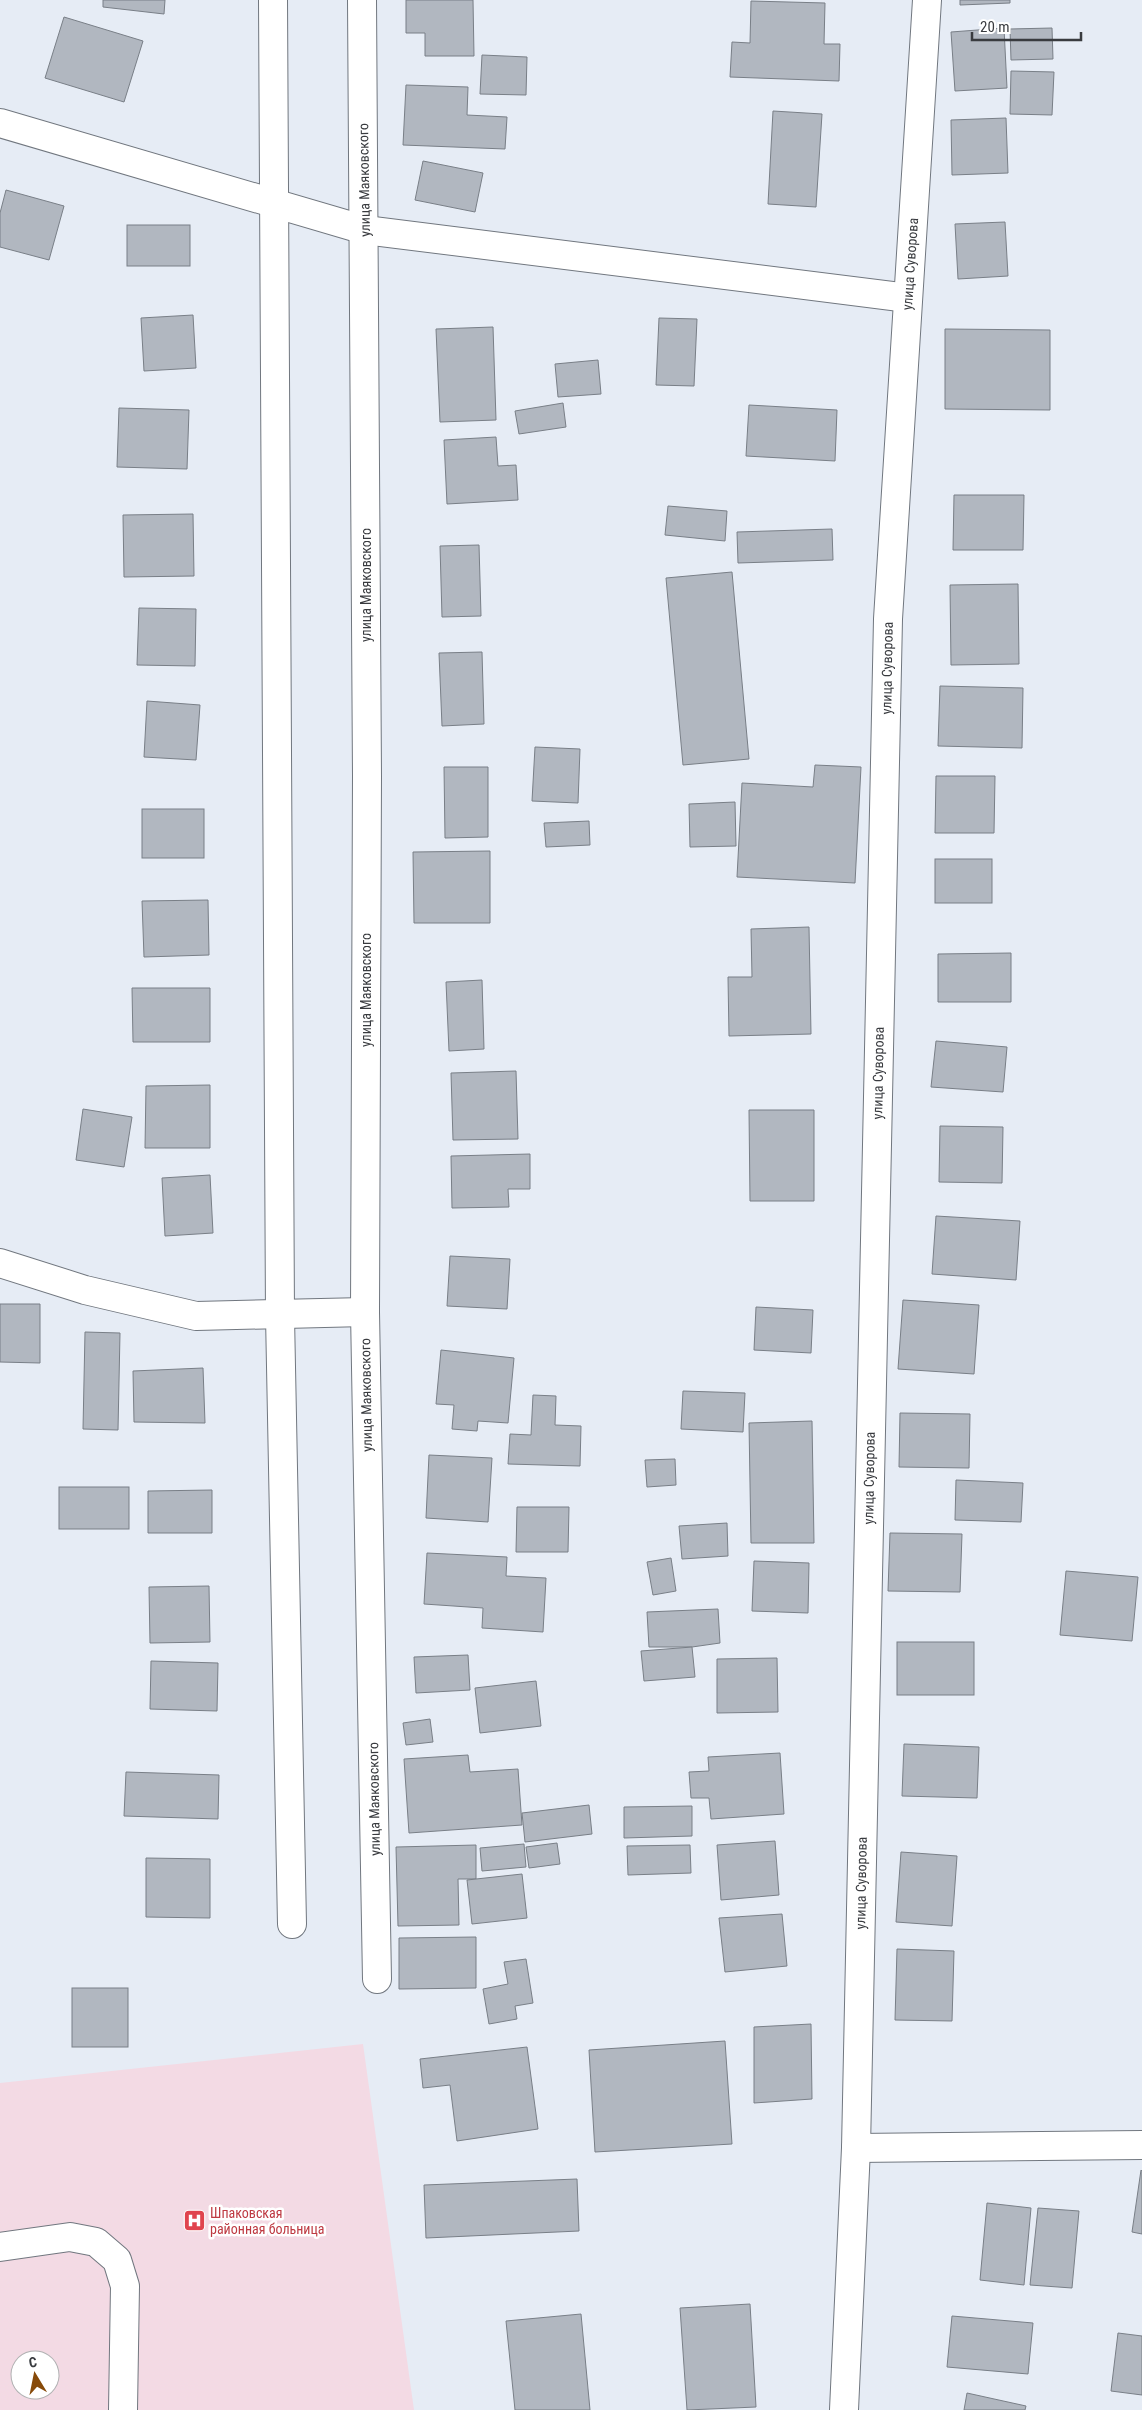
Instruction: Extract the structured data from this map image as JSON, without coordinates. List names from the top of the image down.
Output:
{
  "streets": {
    "street": ["улица Маяковского", "улица Суворова"]
  },
  "places": {
    "hospital": ["Шпаковская районная больница"]
  },
  "scale_bar": "20 m",
  "north": "top"
}
